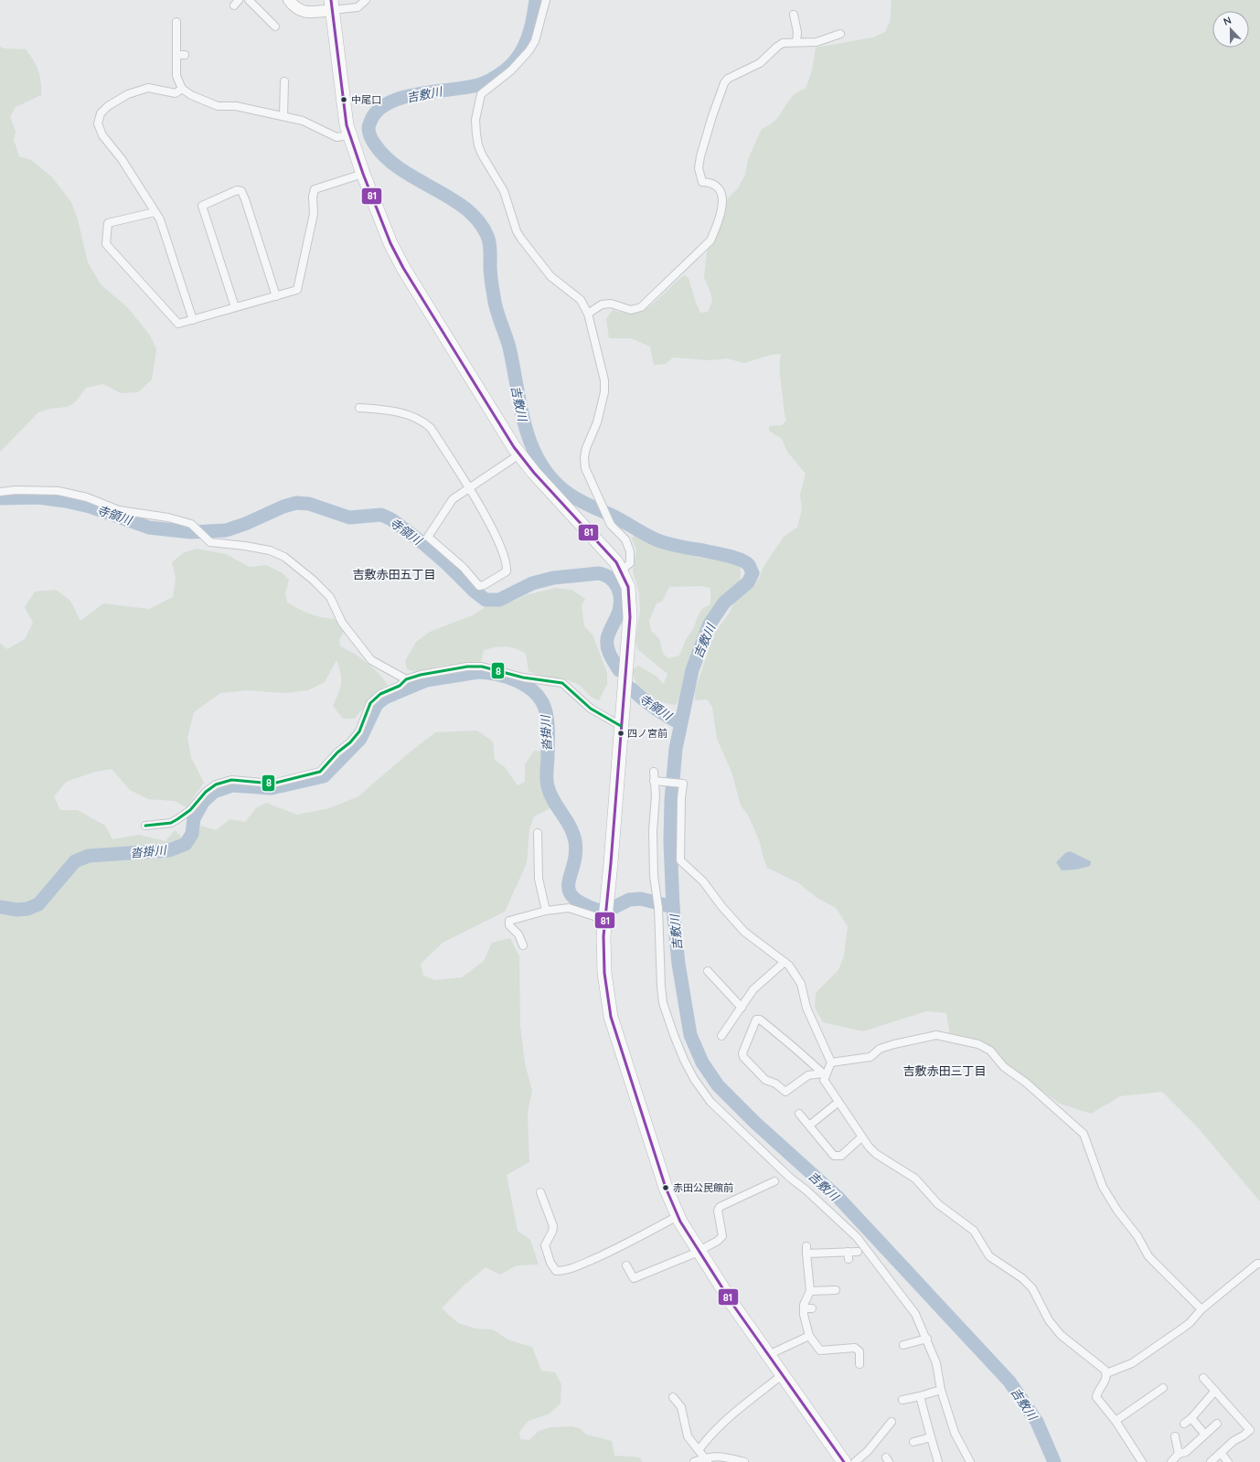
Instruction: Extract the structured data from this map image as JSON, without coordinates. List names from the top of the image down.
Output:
{
  "districts": ["吉敷赤田五丁目", "吉敷赤田三丁目"],
  "water": ["吉敷川", "寺領川", "沓掛川"],
  "places": ["中尾口", "四ノ宮前", "赤田公民館前"],
  "lines": ["transit line 81", "transit line 8"],
  "north": "top"
}
